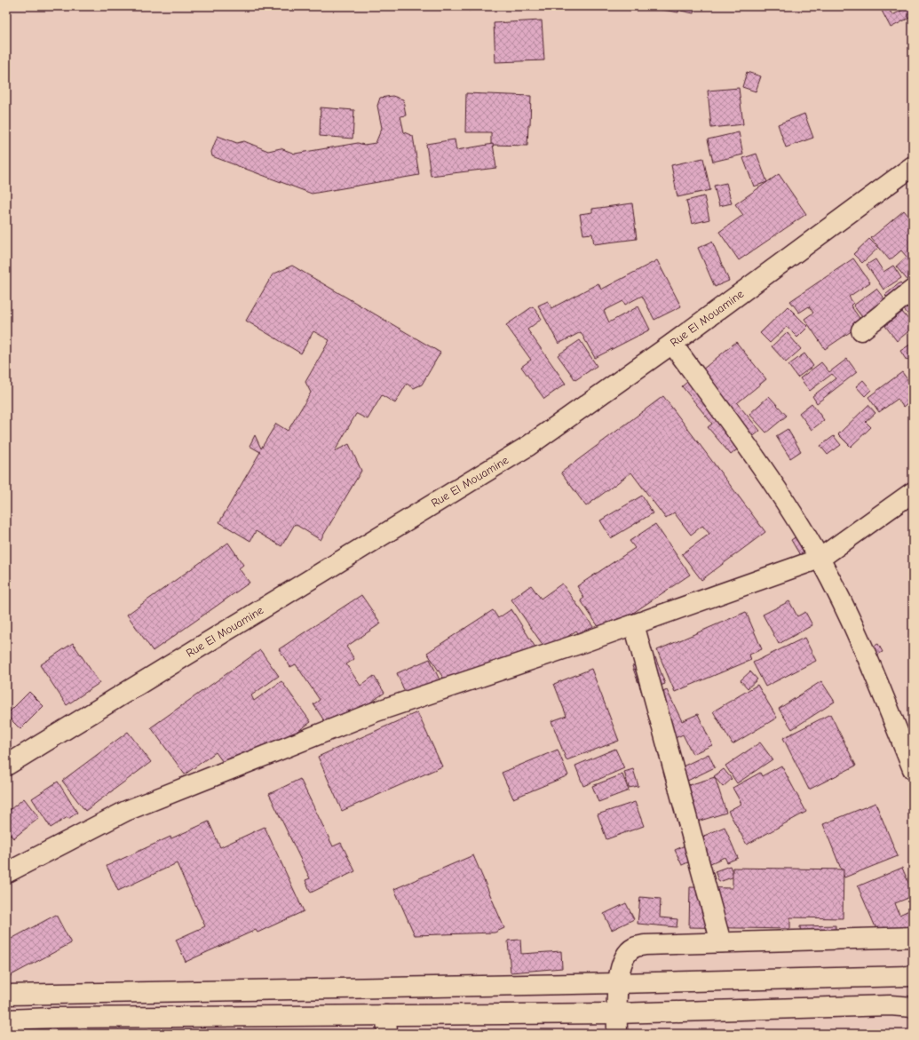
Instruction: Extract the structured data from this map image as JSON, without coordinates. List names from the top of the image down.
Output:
{
  "streets": {
    "main road": ["Rue El Mouamine"]
  }
}
